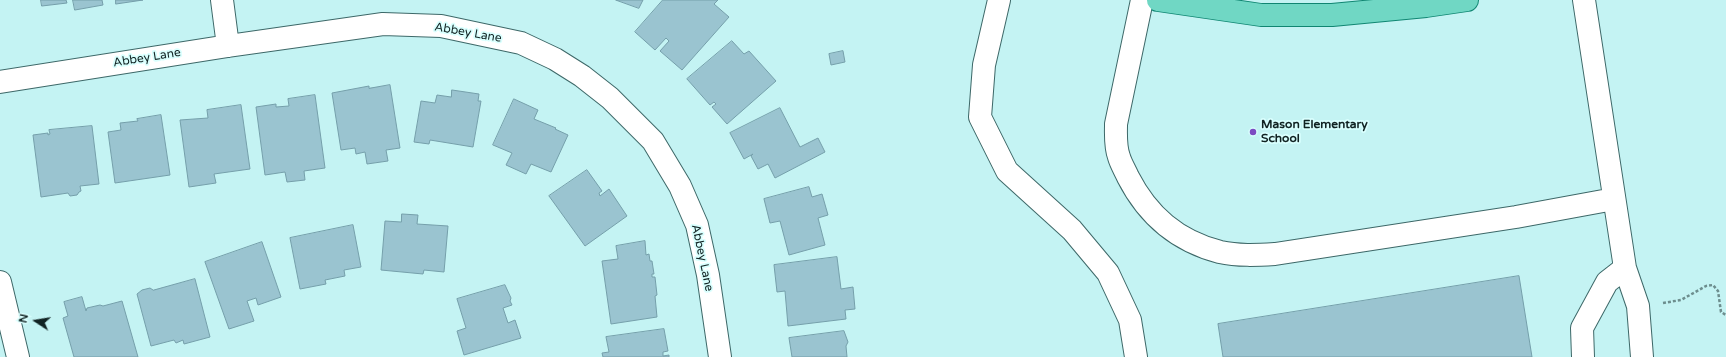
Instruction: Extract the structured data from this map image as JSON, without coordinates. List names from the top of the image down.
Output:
{
  "streets": {
    "street": ["Abbey Lane"]
  },
  "places": ["Mason Elementary School"],
  "north": "left"
}
